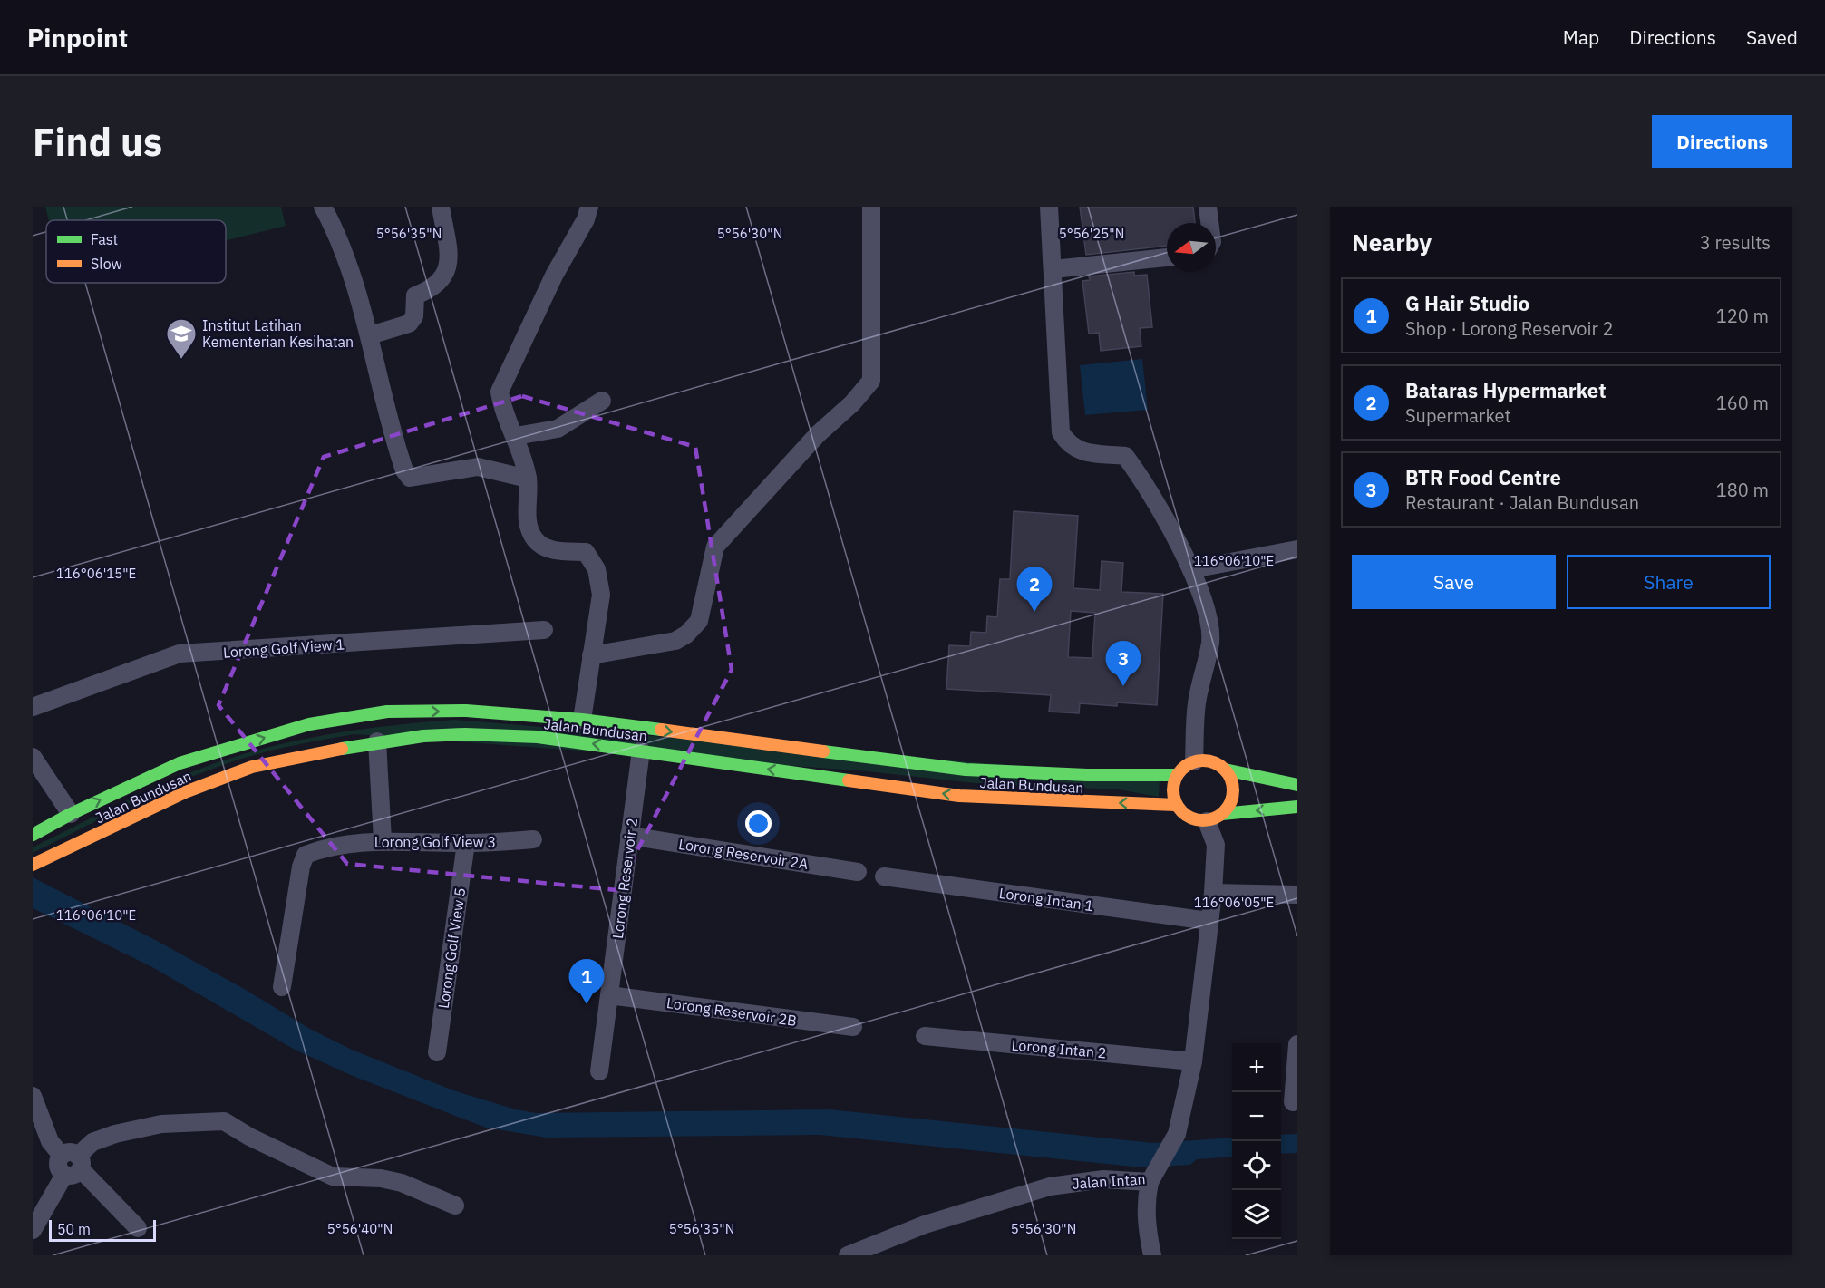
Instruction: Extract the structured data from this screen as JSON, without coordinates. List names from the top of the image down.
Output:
{
  "streets": {
    "main road": ["Jalan Bundusan"],
    "street": [
      "Lorong Golf View 1",
      "Lorong Golf View 3",
      "Lorong Reservoir 2A",
      "Lorong Reservoir 2",
      "Lorong Intan 1",
      "Lorong Golf View 5",
      "Lorong Reservoir 2B",
      "Lorong Intan 2",
      "Jalan Intan"
    ]
  },
  "crossings": [
    ["Jalan Bundusan", "Lorong Reservoir 2"],
    ["Jalan Bundusan", "Jalan Intan"],
    ["Lorong Golf View 3", "Lorong Golf View 5"],
    ["Lorong Reservoir 2A", "Lorong Reservoir 2"],
    ["Lorong Reservoir 2", "Lorong Reservoir 2B"],
    ["Lorong Intan 1", "Jalan Intan"],
    ["Lorong Intan 2", "Jalan Intan"]
  ],
  "places": {
    "school or university": ["Institut Latihan Kementerian Kesihatan"]
  },
  "legend": ["Fast", "Slow"],
  "scale_bar": "50 m",
  "north": "left",
  "page": {
    "header": "Pinpoint",
    "nav": ["Map", "Directions", "Saved"],
    "buttons": [
      "Directions",
      ["Save", "Share"]
    ],
    "title": "Find us",
    "heading": ["Nearby", "3 results"],
    "list": [
      {
        "mark": "1",
        "name": "G Hair Studio",
        "note": "Shop · Lorong Reservoir 2",
        "value": "120 m"
      },
      {
        "mark": "2",
        "name": "Bataras Hypermarket",
        "note": "Supermarket",
        "value": "160 m"
      },
      {
        "mark": "3",
        "name": "BTR Food Centre",
        "note": "Restaurant · Jalan Bundusan",
        "value": "180 m"
      }
    ],
    "pins": ["2", "3", "1"],
    "map_buttons": ["+", "−"],
    "scale": "50 m"
  },
  "coordinates": [
    "5°56'35\"N",
    "5°56'30\"N",
    "5°56'25\"N",
    "116°06'10\"E",
    "116°06'15\"E",
    "116°06'05\"E",
    "5°56'40\"N"
  ]
}
